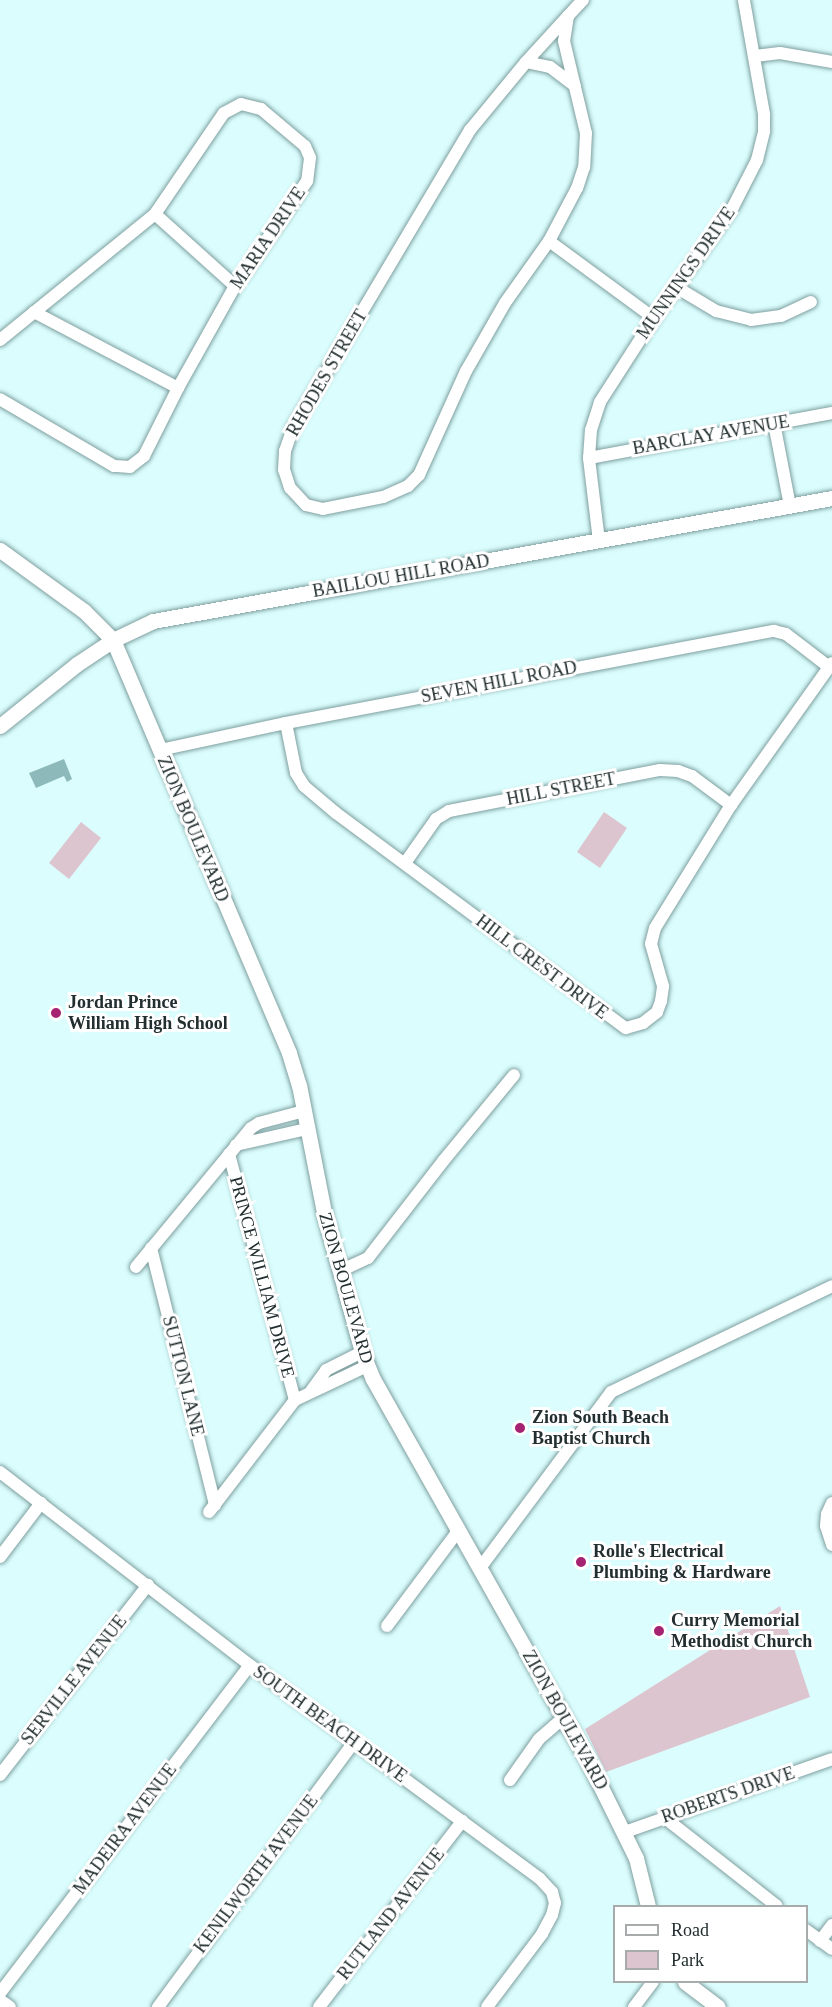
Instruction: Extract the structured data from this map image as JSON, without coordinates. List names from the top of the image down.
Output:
{
  "streets": {
    "main road": ["BAILLOU HILL ROAD", "ZION BOULEVARD"],
    "street": [
      "MARIA DRIVE",
      "MUNNINGS DRIVE",
      "RHODES STREET",
      "BARCLAY AVENUE",
      "SEVEN HILL ROAD",
      "HILL STREET",
      "HILL CREST DRIVE",
      "PRINCE WILLIAM DRIVE",
      "SUTTON LANE",
      "SERVILLE AVENUE",
      "SOUTH BEACH DRIVE",
      "ROBERTS DRIVE",
      "MADEIRA AVENUE",
      "KENILWORTH AVENUE",
      "RUTLAND AVENUE"
    ]
  },
  "crossings": [
    ["MUNNINGS DRIVE", "BARCLAY AVENUE"],
    ["MUNNINGS DRIVE", "BAILLOU HILL ROAD"],
    ["BAILLOU HILL ROAD", "ZION BOULEVARD"],
    ["SEVEN HILL ROAD", "ZION BOULEVARD"],
    ["SEVEN HILL ROAD", "HILL CREST DRIVE"],
    ["HILL STREET", "HILL CREST DRIVE"],
    ["ZION BOULEVARD", "ROBERTS DRIVE"],
    ["PRINCE WILLIAM DRIVE", "SUTTON LANE"],
    ["SERVILLE AVENUE", "SOUTH BEACH DRIVE"],
    ["SOUTH BEACH DRIVE", "MADEIRA AVENUE"],
    ["SOUTH BEACH DRIVE", "KENILWORTH AVENUE"],
    ["SOUTH BEACH DRIVE", "RUTLAND AVENUE"]
  ],
  "places": [
    "Jordan Prince William High School",
    "Zion South Beach Baptist Church",
    "Rolle's Electrical Plumbing & Hardware",
    "Curry Memorial Methodist Church"
  ],
  "legend": ["Road", "Park"]
}
